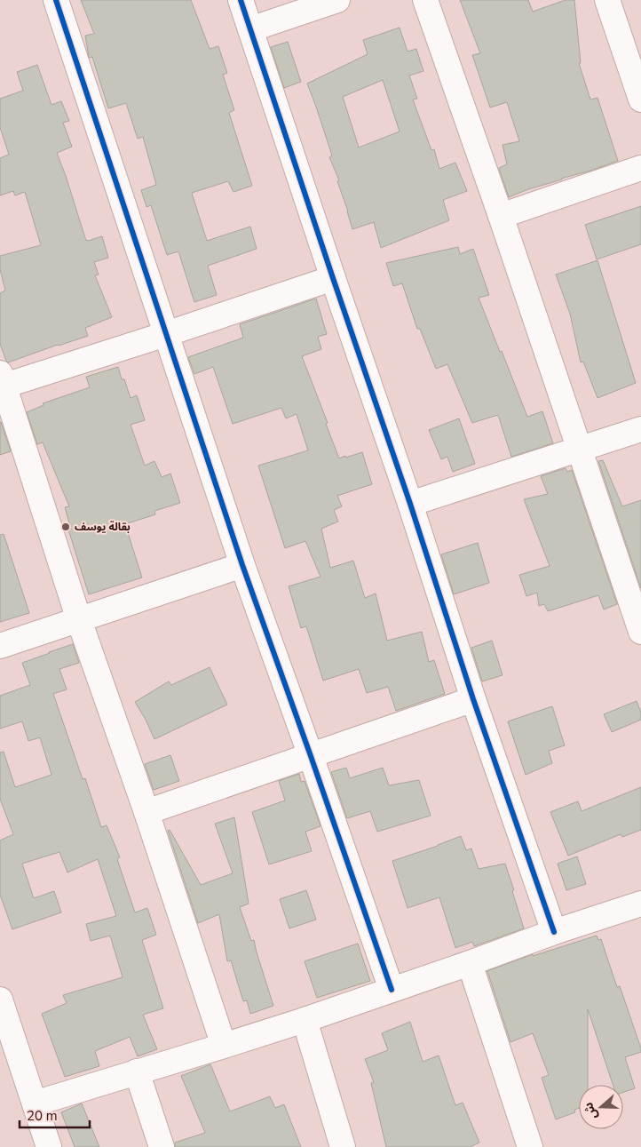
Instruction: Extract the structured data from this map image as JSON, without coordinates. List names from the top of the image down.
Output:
{
  "places": ["بقالة يوسف"],
  "scale_bar": "20 m",
  "north": "left"
}
